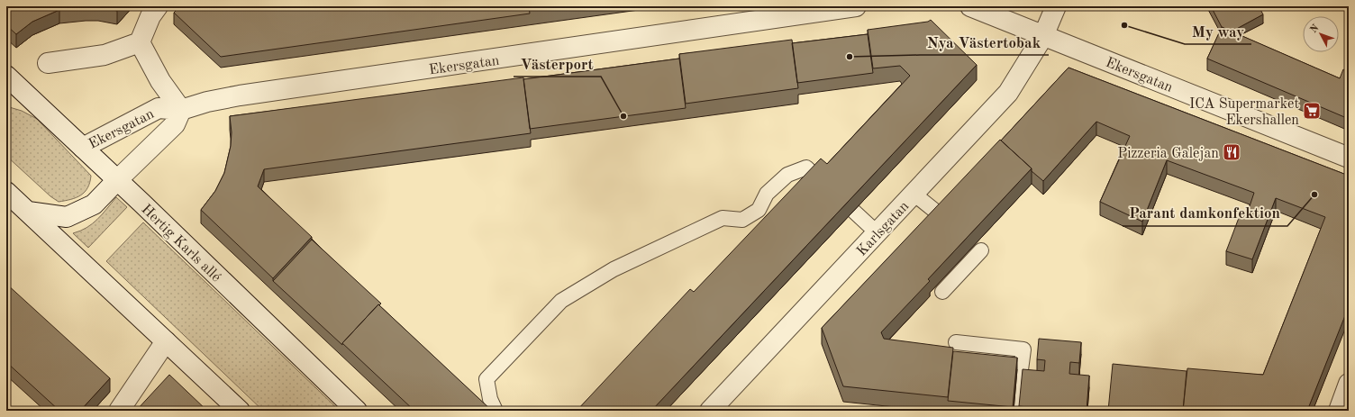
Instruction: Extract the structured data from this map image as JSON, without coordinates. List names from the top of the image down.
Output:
{
  "streets": {
    "street": ["Ekersgatan", "Karlsgatan", "Hertig Karls allé"]
  },
  "crossings": [
    ["Ekersgatan", "Karlsgatan"],
    ["Ekersgatan", "Hertig Karls allé"]
  ],
  "places": {
    "other": [
      "My way",
      "Nya Västertobak",
      "Västerport",
      "Parant damkonfektion"
    ],
    "supermarket": ["ICA Supermarket Ekershallen"],
    "restaurant": ["Pizzeria Galejan"]
  },
  "north": "top left"
}
